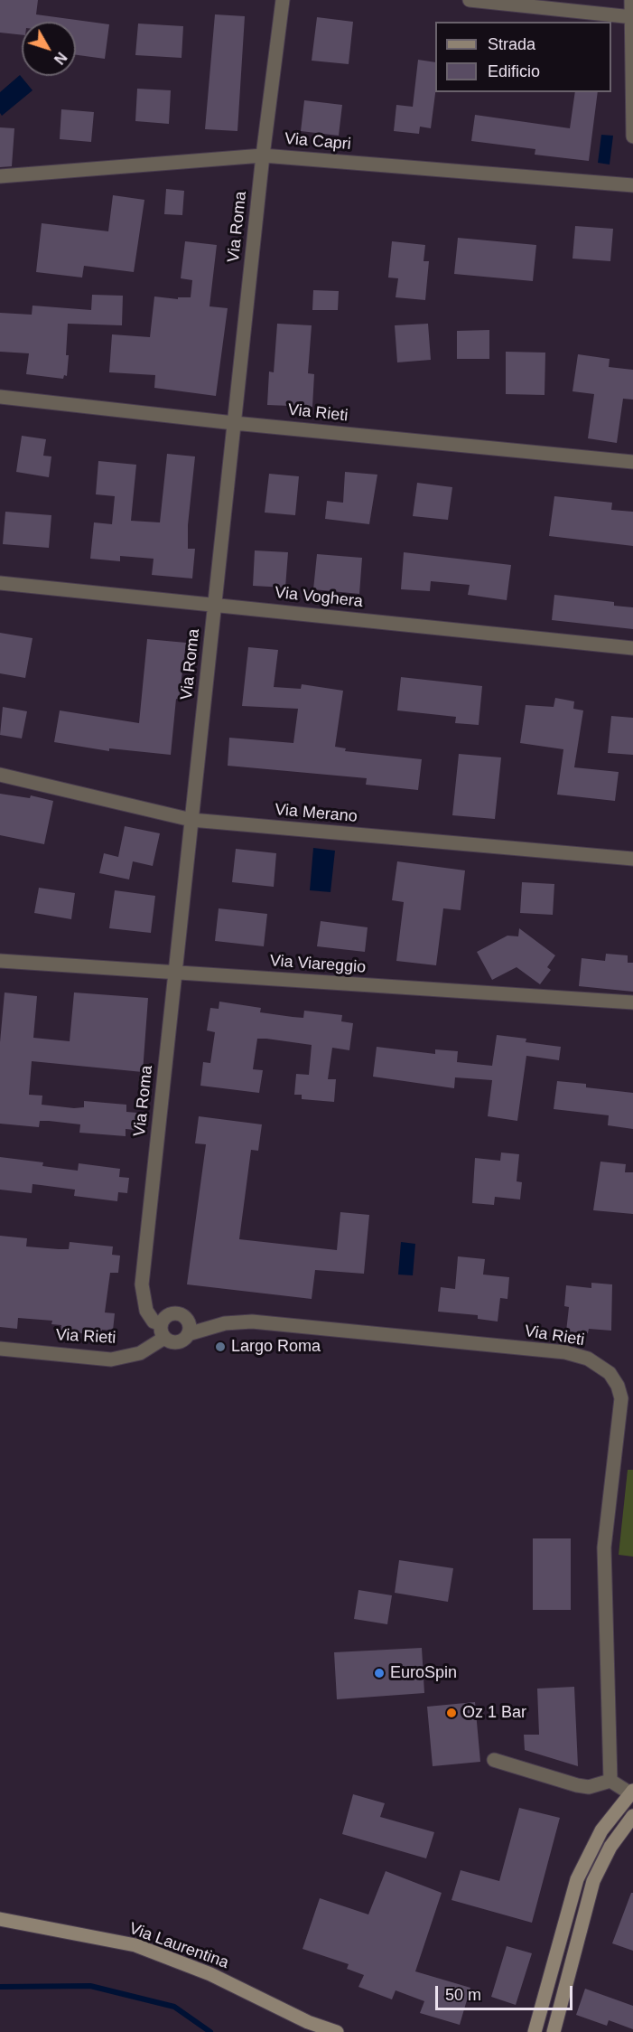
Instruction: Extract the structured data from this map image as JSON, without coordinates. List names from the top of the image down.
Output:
{
  "streets": {
    "street": [
      "Via Capri",
      "Via Roma",
      "Via Rieti",
      "Via Voghera",
      "Via Merano",
      "Via Viareggio",
      "Via Laurentina"
    ]
  },
  "crossings": [
    ["Via Capri", "Via Roma"],
    ["Via Roma", "Via Rieti"],
    ["Via Roma", "Via Voghera"],
    ["Via Roma", "Via Merano"],
    ["Via Roma", "Via Viareggio"]
  ],
  "places": ["Largo Roma", "EuroSpin", "Oz 1 Bar"],
  "legend": ["Strada", "Edificio"],
  "scale_bar": "50 m",
  "north": "bottom right"
}
